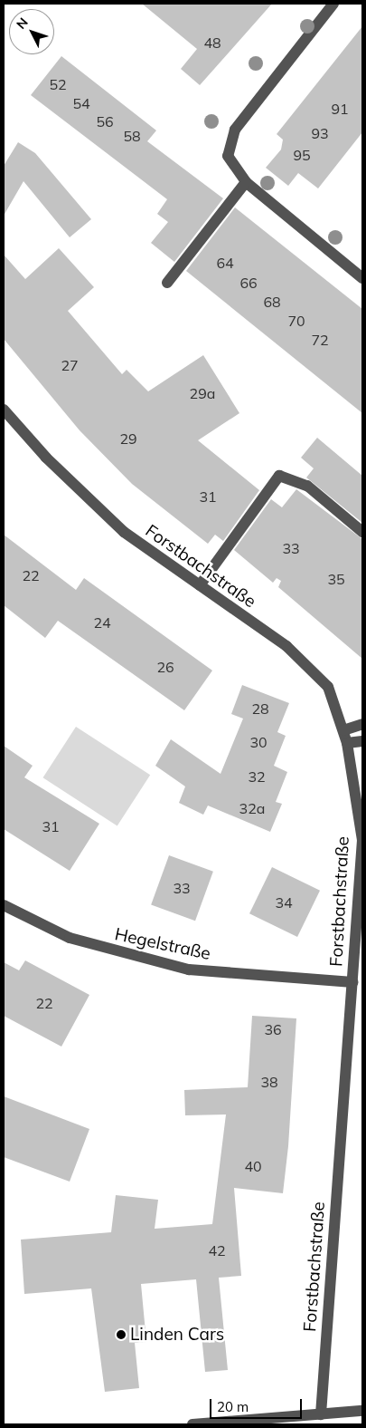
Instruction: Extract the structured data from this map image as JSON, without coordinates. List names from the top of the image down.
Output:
{
  "streets": {
    "street": ["Forstbachstraße", "Hegelstraße"]
  },
  "crossings": [
    ["Forstbachstraße", "Hegelstraße"]
  ],
  "places": ["Linden Cars"],
  "house_numbers": [
    "48",
    "52",
    "54",
    "91",
    "56",
    "93",
    "58",
    "95",
    "64",
    "66",
    "68",
    "70",
    "72",
    "27",
    "29a",
    "29",
    "31",
    "33",
    "22",
    "35",
    "24",
    "26",
    "28",
    "30",
    "32",
    "32a",
    "31",
    "33",
    "34",
    "22",
    "36",
    "38",
    "40",
    "42"
  ],
  "scale_bar": "20 m",
  "north": "top left"
}
